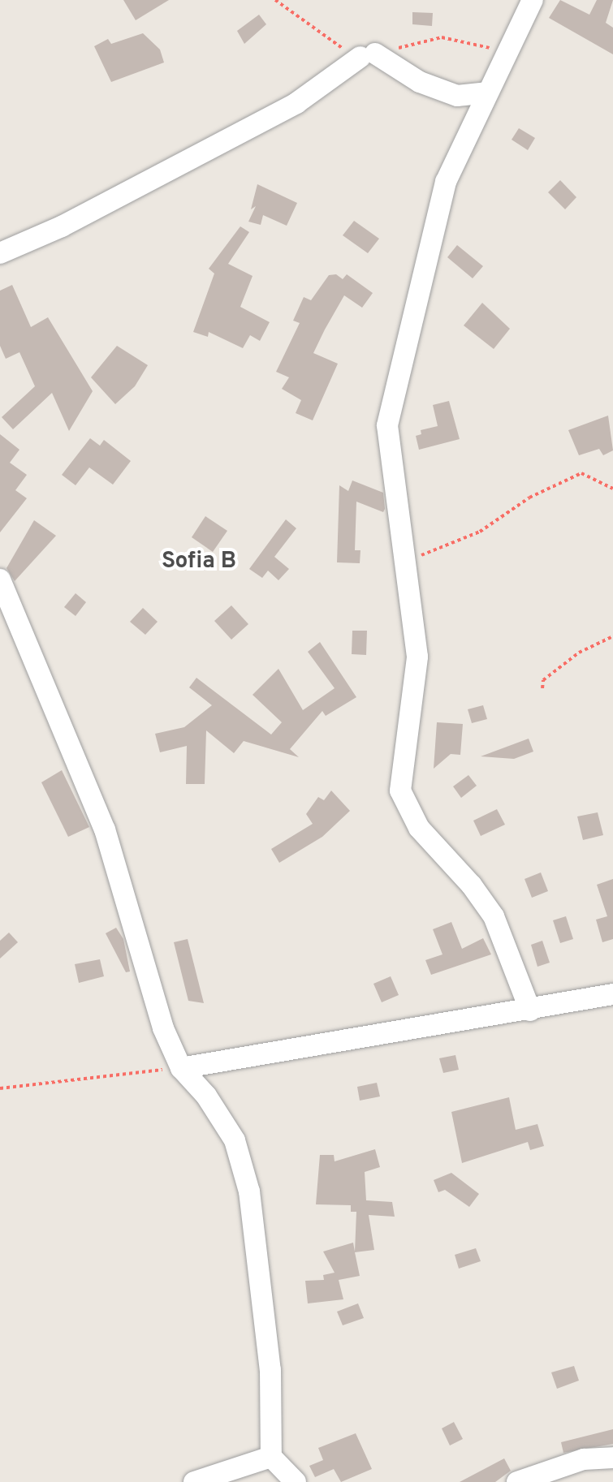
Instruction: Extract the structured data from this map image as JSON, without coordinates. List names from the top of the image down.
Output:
{
  "districts": ["Sofia B"]
}
